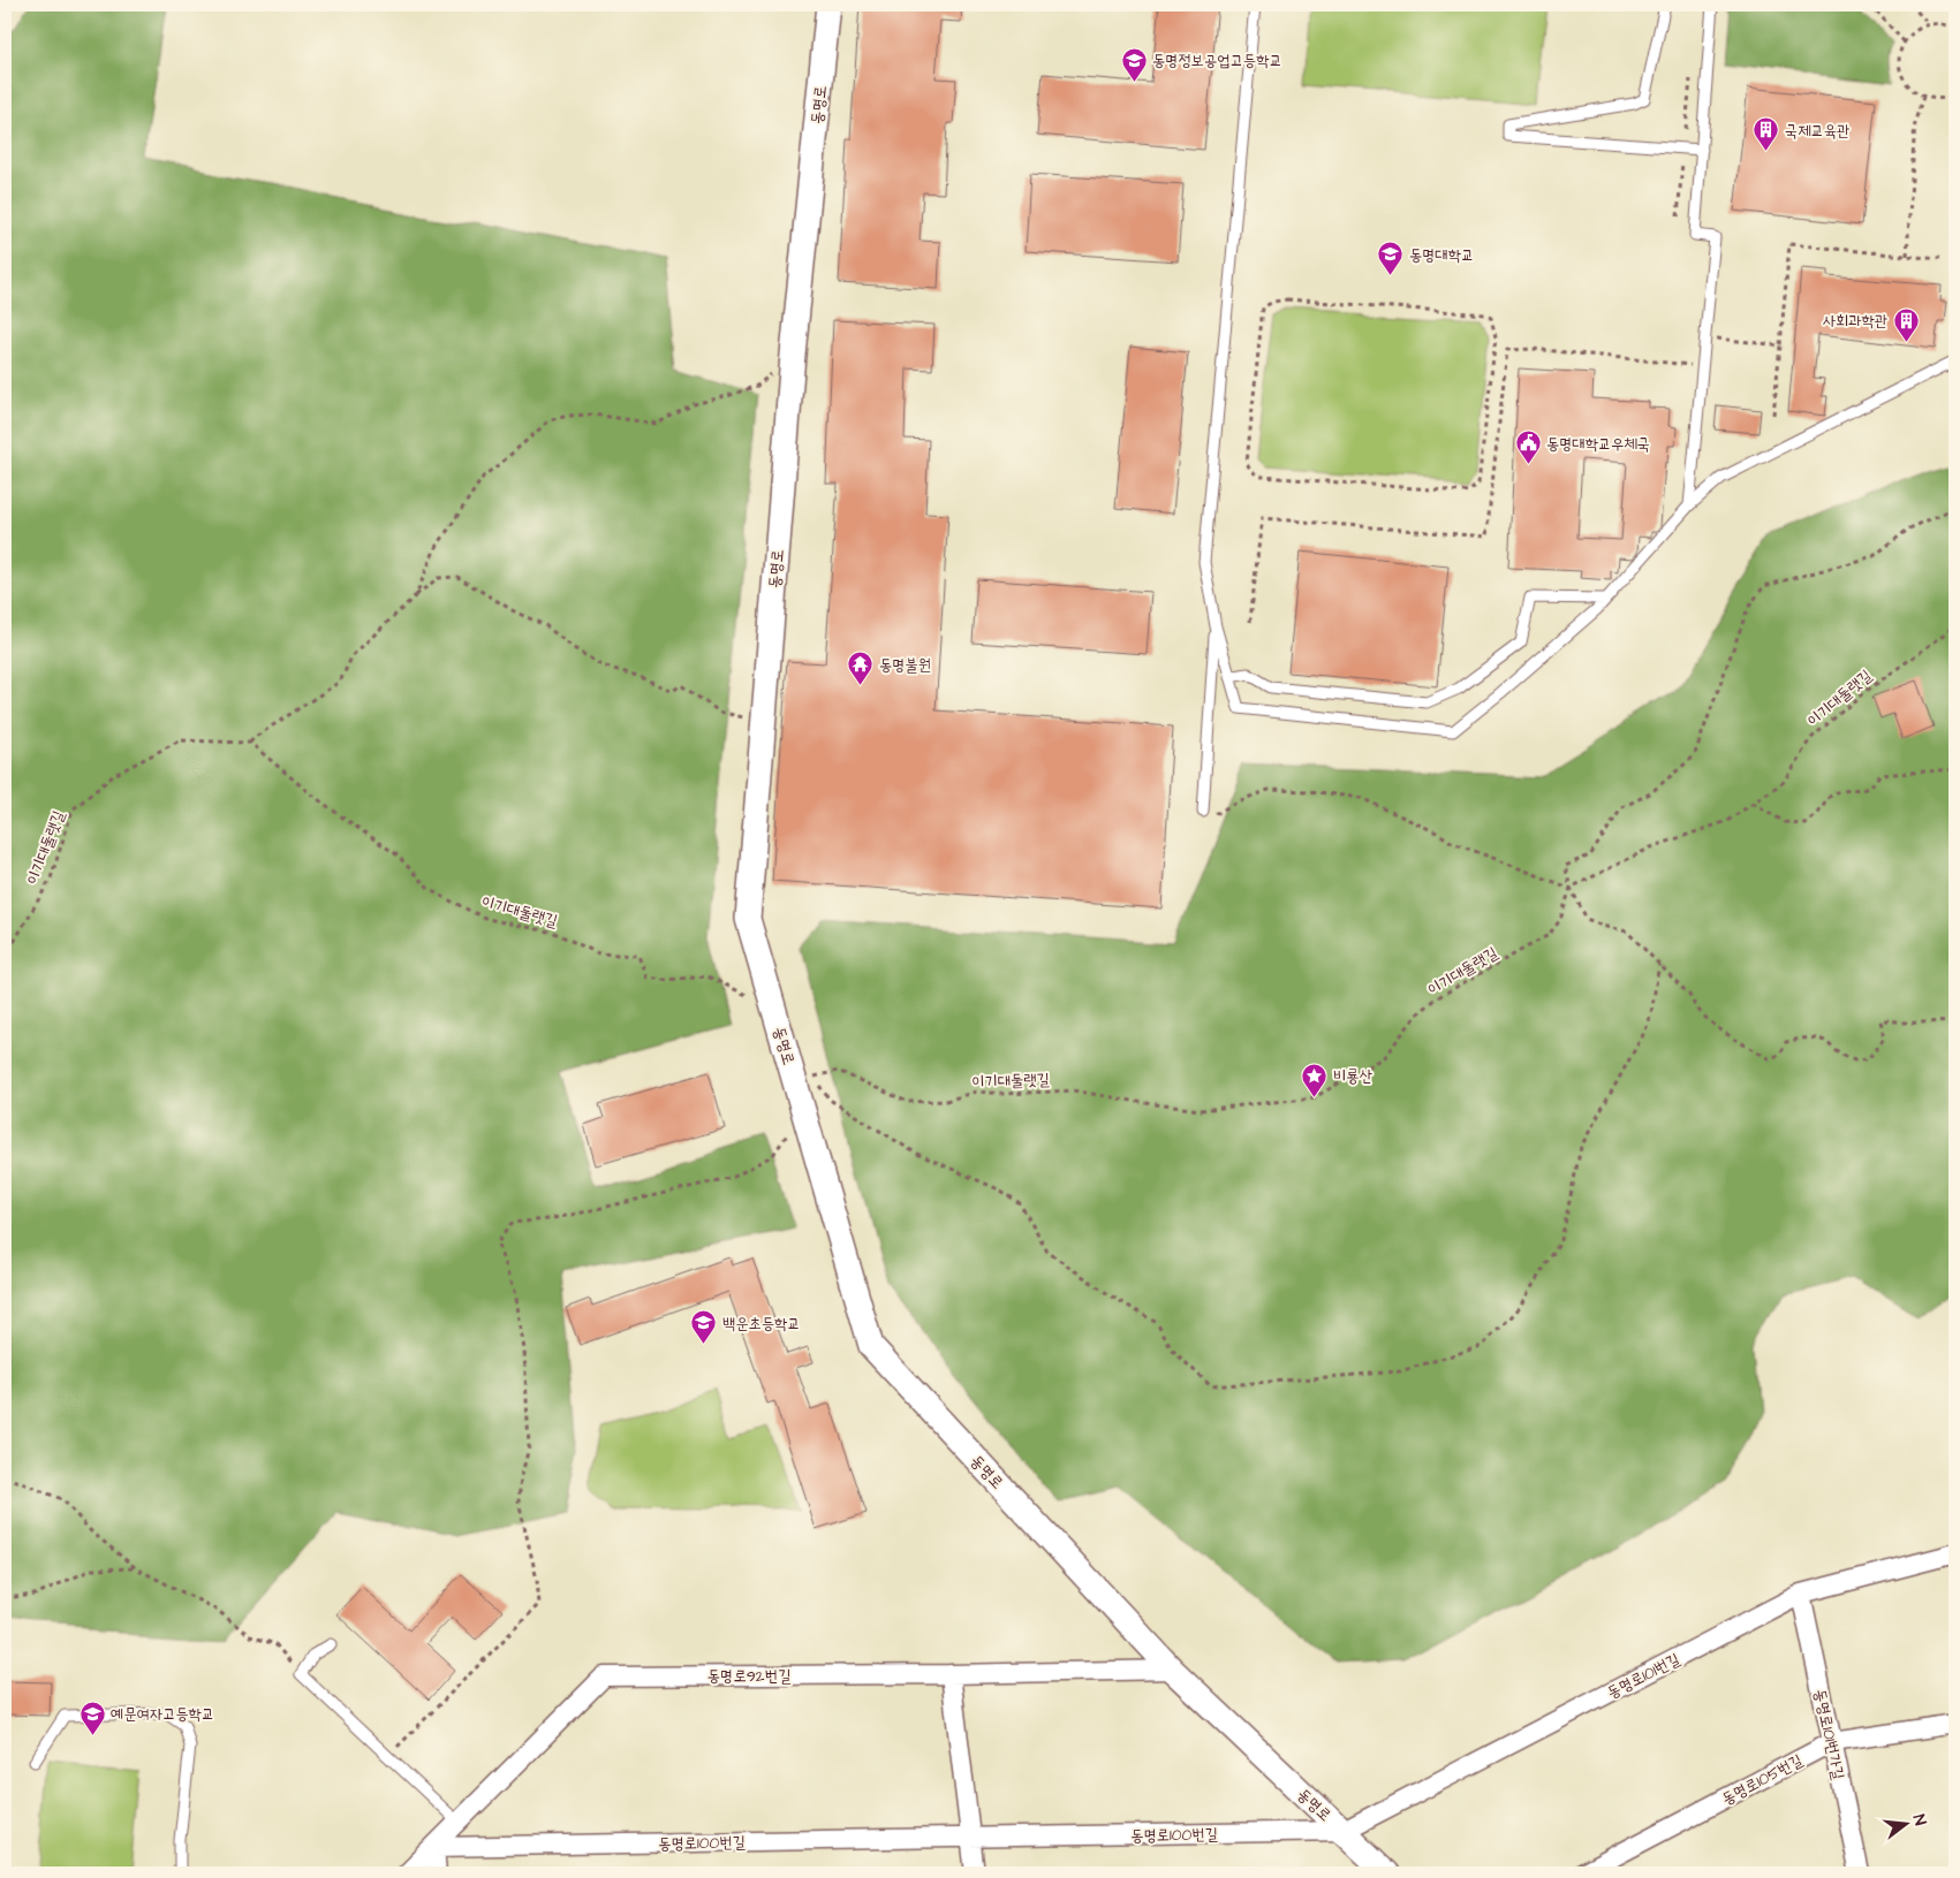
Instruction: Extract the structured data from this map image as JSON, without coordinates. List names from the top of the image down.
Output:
{
  "streets": {
    "street": [
      "동명로",
      "동명로92번길",
      "동명로101번길",
      "동명로101번가길",
      "동명로105번길",
      "동명로100번길"
    ],
    "path": ["이기대둘랫길"]
  },
  "crossings": [
    ["동명로", "동명로92번길"],
    ["동명로", "동명로101번길"],
    ["동명로", "동명로100번길"],
    ["동명로92번길", "동명로100번길"],
    ["동명로101번길", "동명로101번가길"],
    ["동명로101번길", "동명로100번길"],
    ["동명로101번가길", "동명로105번길"]
  ],
  "places": {
    "school or university": [
      "동명정보공업고등학교",
      "동명대학교",
      "백운초등학교",
      "예문여자고등학교"
    ],
    "building": ["국제교육관", "사회과학관"],
    "public building": ["동명대학교우체국"],
    "temple": ["동명불원"],
    "place": ["비룡산"]
  },
  "north": "right"
}
